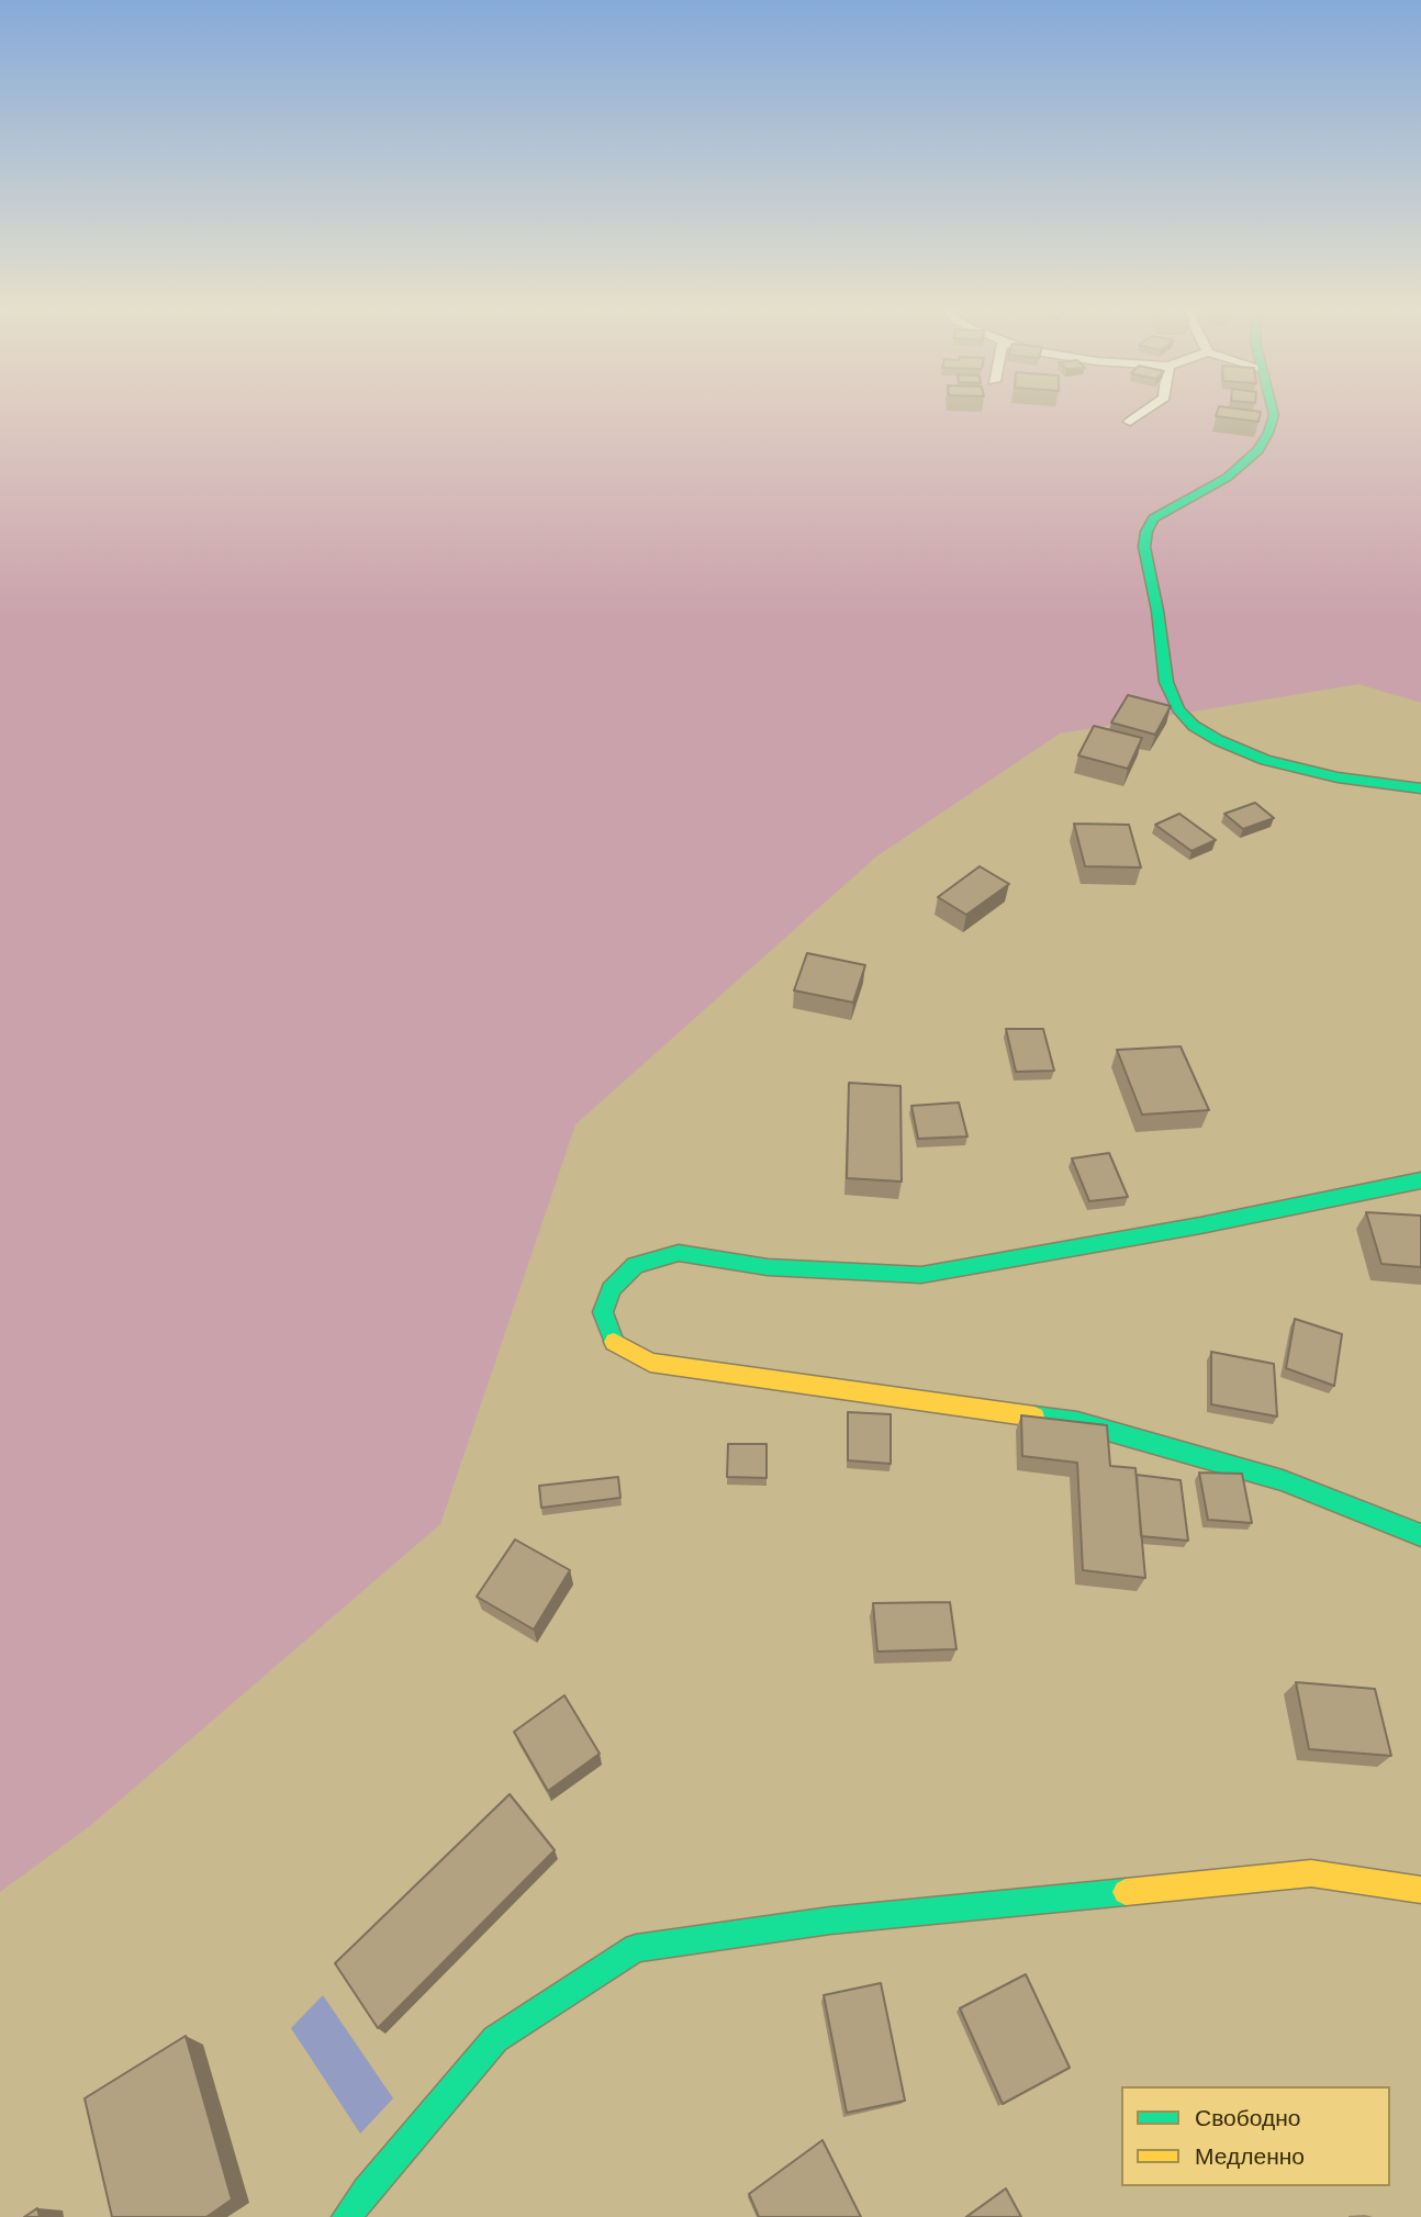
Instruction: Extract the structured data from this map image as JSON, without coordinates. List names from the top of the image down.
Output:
{
  "legend": ["Свободно", "Медленно"]
}
